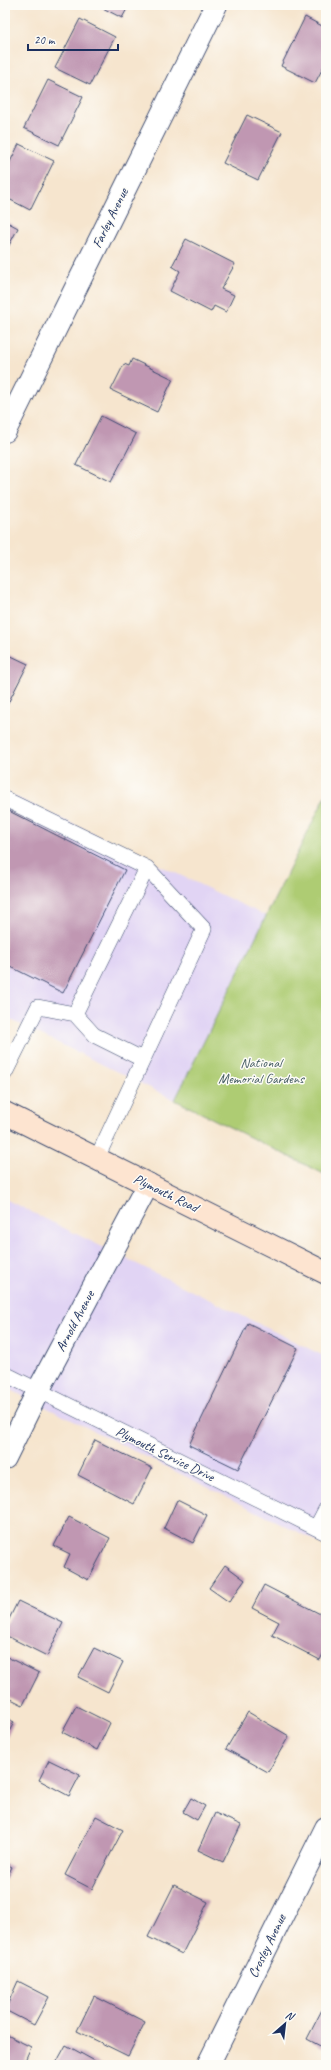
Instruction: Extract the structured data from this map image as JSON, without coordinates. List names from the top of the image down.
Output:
{
  "streets": {
    "main road": ["Plymouth Road"],
    "street": ["Farley Avenue", "Arnold Avenue", "Crosley Avenue"],
    "lane": ["Plymouth Service Drive"]
  },
  "crossings": [
    ["Plymouth Road", "Arnold Avenue"],
    ["Arnold Avenue", "Plymouth Service Drive"]
  ],
  "parks": ["National Memorial Gardens"],
  "scale_bar": "20 m",
  "north": "top right"
}
